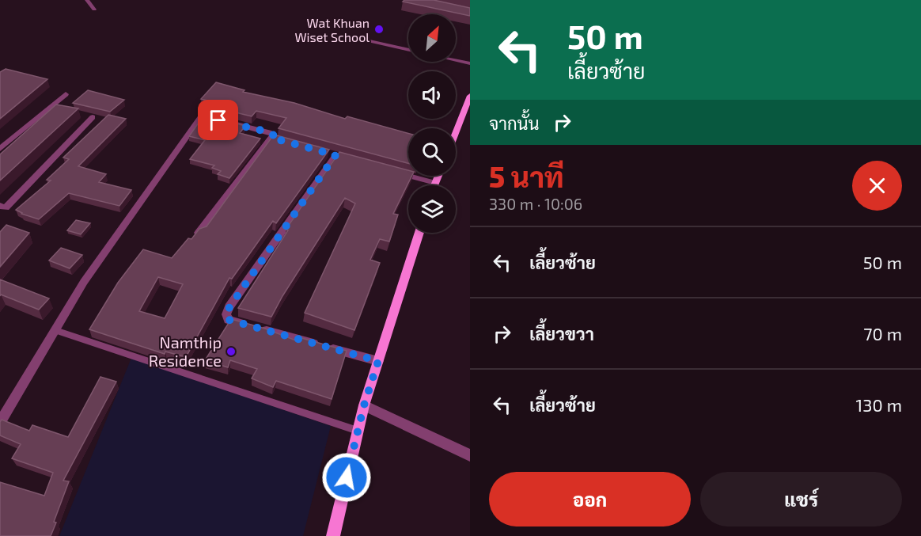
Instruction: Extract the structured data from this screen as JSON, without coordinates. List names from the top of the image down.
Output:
{
  "places": ["Wat Khuan Wiset School", "Namthip Residence"],
  "north": "top right",
  "page": {
    "turn": ["50 m", "เลี้ยวซ้าย"],
    "then": "จากนั้น",
    "heading": ["5 นาที", "330 m · 10:06"],
    "list": [
      {
        "name": "เลี้ยวซ้าย",
        "value": "50 m"
      },
      {
        "name": "เลี้ยวขวา",
        "value": "70 m"
      },
      {
        "name": "เลี้ยวซ้าย",
        "value": "130 m"
      }
    ],
    "buttons": ["ออก", "แชร์"]
  }
}
